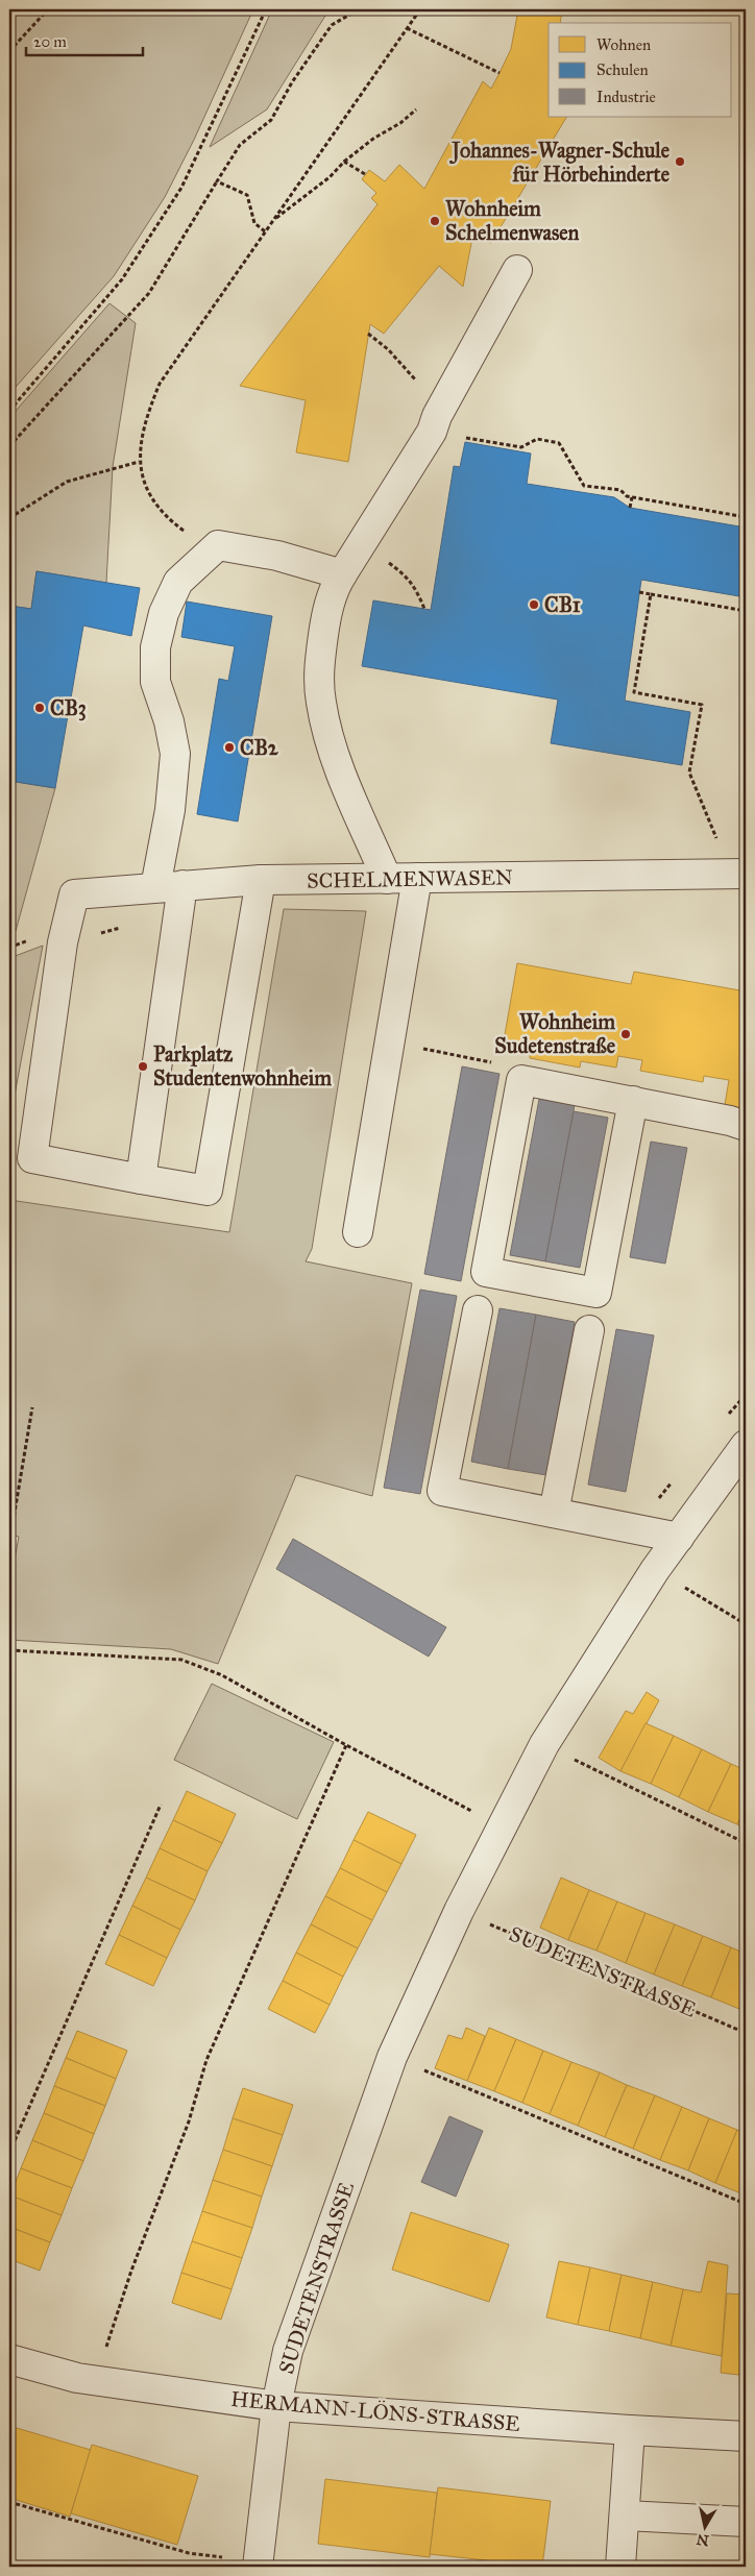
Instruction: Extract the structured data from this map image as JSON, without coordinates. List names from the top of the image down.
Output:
{
  "streets": {
    "street": ["SCHELMENWASEN", "SUDETENSTRASSE", "HERMANN-LÖNS-STRASSE"]
  },
  "crossings": [
    ["SUDETENSTRASSE", "HERMANN-LÖNS-STRASSE"]
  ],
  "places": [
    "Johannes-Wagner-Schule für Hörbehinderte",
    "Wohnheim Schelmenwasen",
    "CB1",
    "CB3",
    "CB2",
    "Wohnheim Sudetenstraße",
    "Parkplatz Studentenwohnheim"
  ],
  "legend": ["Wohnen", "Schulen", "Industrie"],
  "scale_bar": "20 m",
  "north": "bottom"
}
